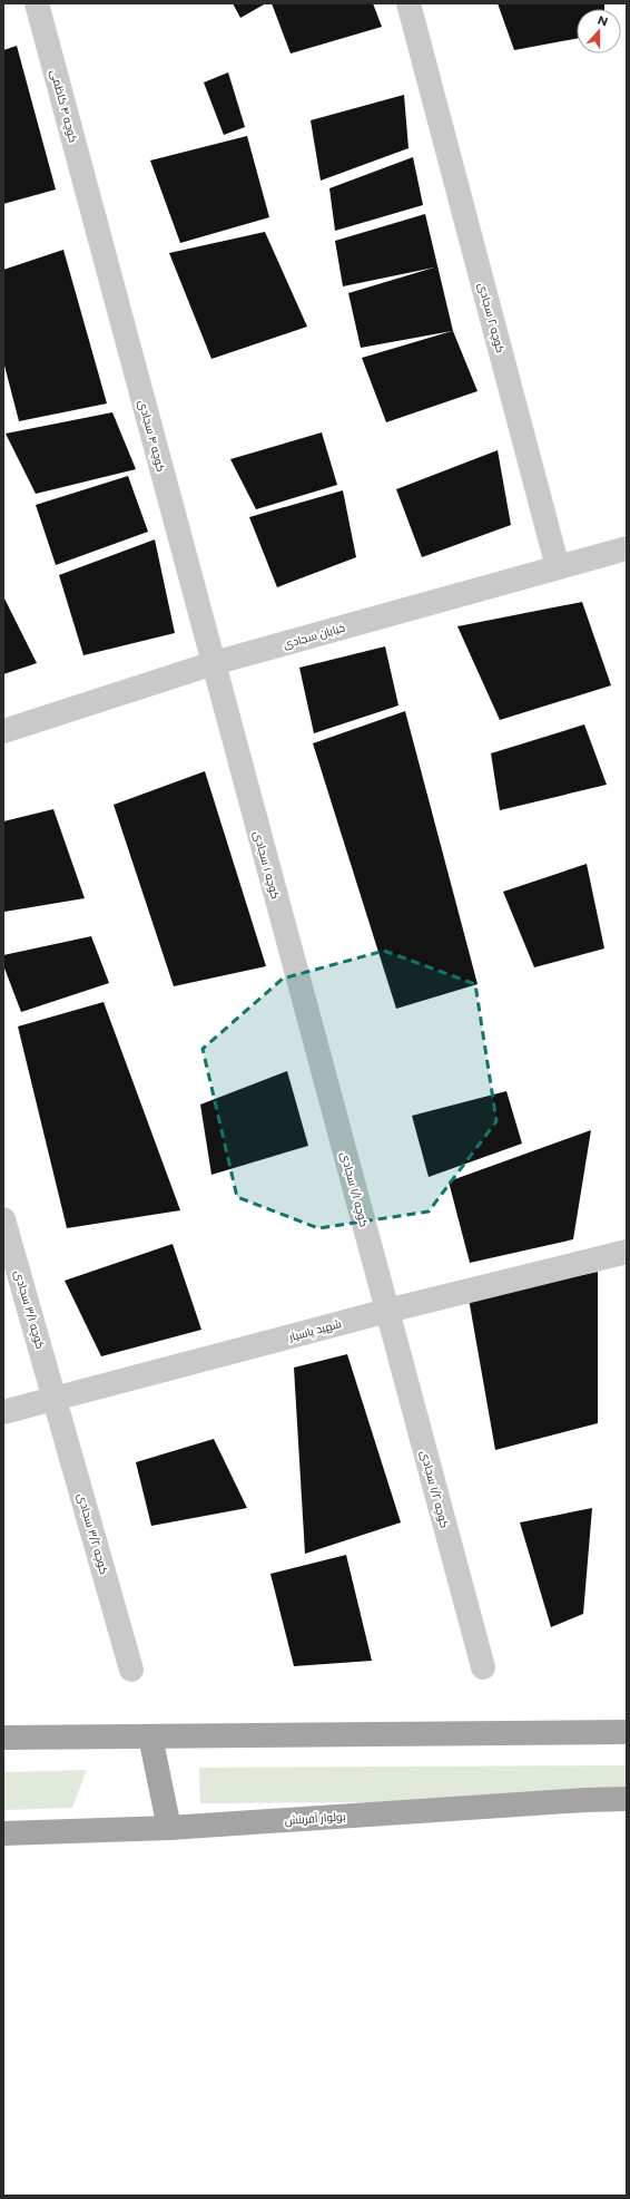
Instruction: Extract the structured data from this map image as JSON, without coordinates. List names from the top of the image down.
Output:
{
  "streets": {
    "main road": ["بولوار آفرینش"],
    "street": [
      "کوچه ۴ کاظمی",
      "کوچه ۲ سجادی",
      "کوچه ۴ سجادی",
      "خیابان سجادی",
      "کوچه ۱ سجادی",
      "کوچه ۱/۱ سجادی",
      "کوچه ۳/۱ سجادی",
      "شهید پاسیار",
      "کوچه ۱/۲ سجادی",
      "کوچه ۳/۲ سجادی"
    ]
  },
  "crossings": [
    ["کوچه ۴ کاظمی", "کوچه ۴ سجادی"],
    ["کوچه ۲ سجادی", "خیابان سجادی"],
    ["کوچه ۴ سجادی", "خیابان سجادی"],
    ["کوچه ۴ سجادی", "کوچه ۱ سجادی"],
    ["خیابان سجادی", "کوچه ۱ سجادی"],
    ["کوچه ۱ سجادی", "کوچه ۱/۱ سجادی"],
    ["کوچه ۱/۱ سجادی", "شهید پاسیار"],
    ["کوچه ۱/۱ سجادی", "کوچه ۱/۲ سجادی"],
    ["کوچه ۳/۱ سجادی", "شهید پاسیار"],
    ["کوچه ۳/۱ سجادی", "کوچه ۳/۲ سجادی"],
    ["شهید پاسیار", "کوچه ۱/۲ سجادی"],
    ["شهید پاسیار", "کوچه ۳/۲ سجادی"]
  ],
  "north": "top"
}
